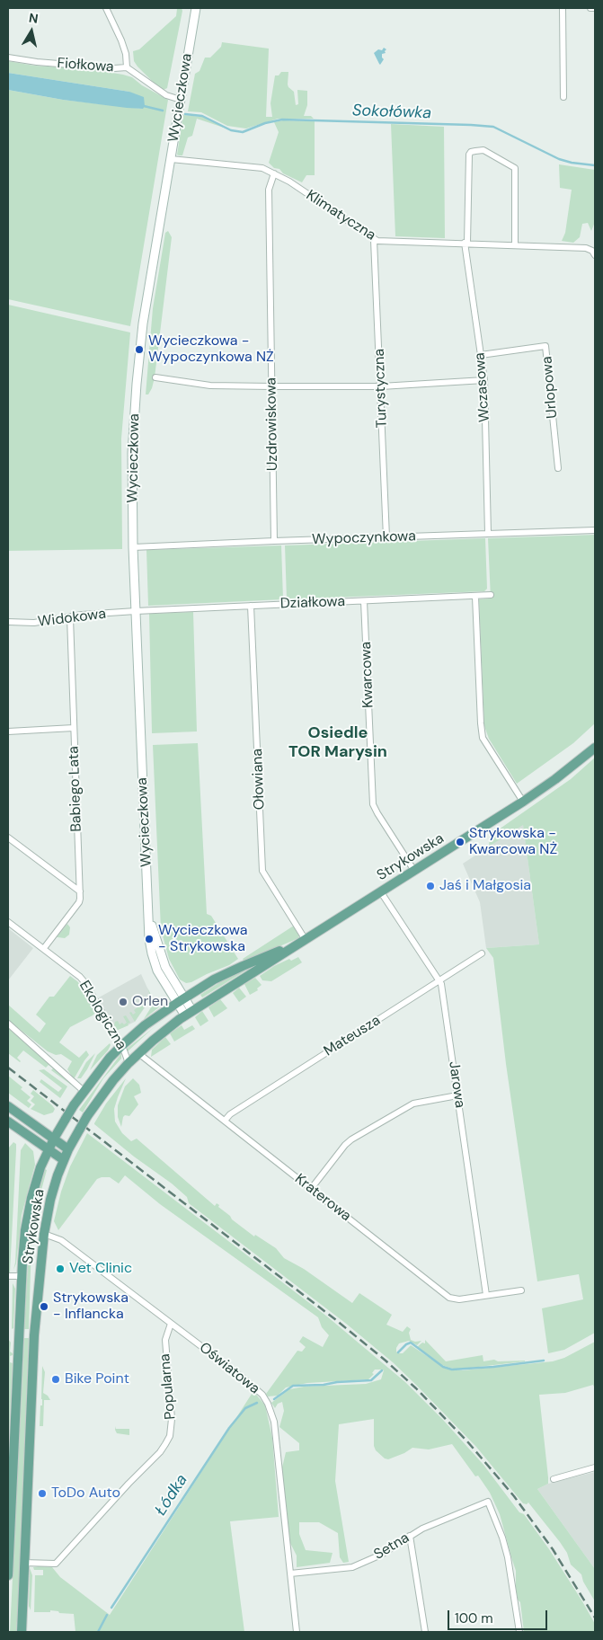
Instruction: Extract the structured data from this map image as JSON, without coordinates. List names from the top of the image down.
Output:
{
  "streets": {
    "main road": ["Strykowska"],
    "street": [
      "Fiołkowa",
      "Wycieczkowa",
      "Klimatyczna",
      "Wczasowa",
      "Urlopowa",
      "Turystyczna",
      "Uzdrowiskowa",
      "Wypoczynkowa",
      "Działkowa",
      "Widokowa",
      "Kwarcowa",
      "Ołowiana",
      "Babiego Lata",
      "Ekologiczna",
      "Mateusza",
      "Jarowa",
      "Kraterowa",
      "Oświatowa",
      "Popularna",
      "Setna"
    ]
  },
  "crossings": [
    ["Fiołkowa", "Wycieczkowa"],
    ["Wycieczkowa", "Klimatyczna"],
    ["Wycieczkowa", "Wypoczynkowa"],
    ["Wycieczkowa", "Działkowa"],
    ["Wycieczkowa", "Widokowa"],
    ["Wycieczkowa", "Strykowska"],
    ["Klimatyczna", "Wczasowa"],
    ["Klimatyczna", "Turystyczna"],
    ["Klimatyczna", "Uzdrowiskowa"],
    ["Wczasowa", "Urlopowa"],
    ["Wczasowa", "Wypoczynkowa"],
    ["Turystyczna", "Wypoczynkowa"],
    ["Uzdrowiskowa", "Wypoczynkowa"],
    ["Działkowa", "Widokowa"],
    ["Działkowa", "Kwarcowa"],
    ["Działkowa", "Ołowiana"],
    ["Widokowa", "Babiego Lata"],
    ["Kwarcowa", "Strykowska"],
    ["Ołowiana", "Strykowska"],
    ["Babiego Lata", "Ekologiczna"],
    ["Strykowska", "Ekologiczna"],
    ["Strykowska", "Jarowa"],
    ["Strykowska", "Kraterowa"],
    ["Strykowska", "Oświatowa"],
    ["Strykowska", "Popularna"],
    ["Mateusza", "Jarowa"],
    ["Mateusza", "Kraterowa"],
    ["Jarowa", "Kraterowa"],
    ["Oświatowa", "Popularna"],
    ["Oświatowa", "Setna"]
  ],
  "districts": ["Osiedle TOR Marysin"],
  "water": ["Sokołówka", "Łódka"],
  "places": [
    "Wycieczkowa - Wypoczynkowa NŻ",
    "Strykowska - Kwarcowa NŻ",
    "Jaś i Małgosia",
    "Wycieczkowa - Strykowska",
    "Orlen",
    "Vet Clinic",
    "Strykowska - Inflancka",
    "Bike Point",
    "ToDo Auto"
  ],
  "scale_bar": "100 m",
  "north": "top"
}
